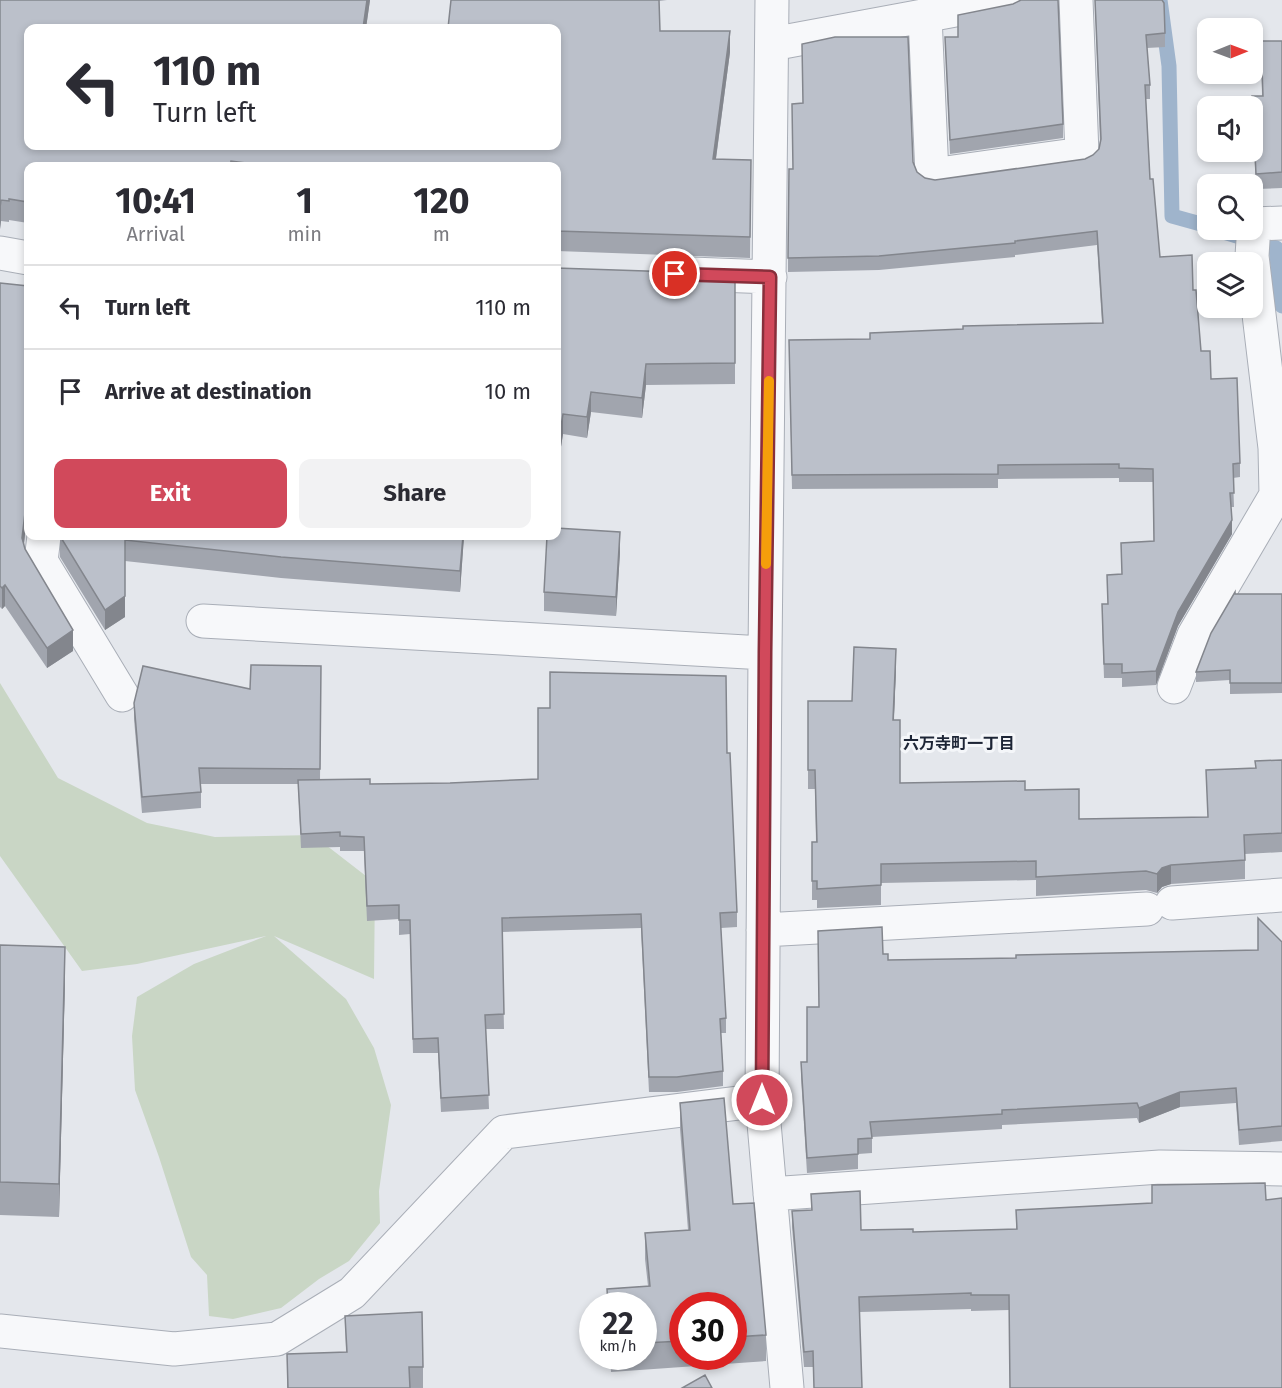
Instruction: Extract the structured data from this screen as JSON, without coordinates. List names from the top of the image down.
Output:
{
  "districts": ["六万寺町一丁目"],
  "north": "right",
  "page": {
    "turn": ["110 m", "Turn left"],
    "eta": [
      "10:41",
      "Arrival",
      "1",
      "min",
      "120",
      "m"
    ],
    "list": [
      {
        "name": "Turn left",
        "value": "110 m"
      },
      {
        "name": "Arrive at destination",
        "value": "10 m"
      }
    ],
    "buttons": ["Exit", "Share"],
    "speed": "22 km/h",
    "limit": "30"
  }
}
